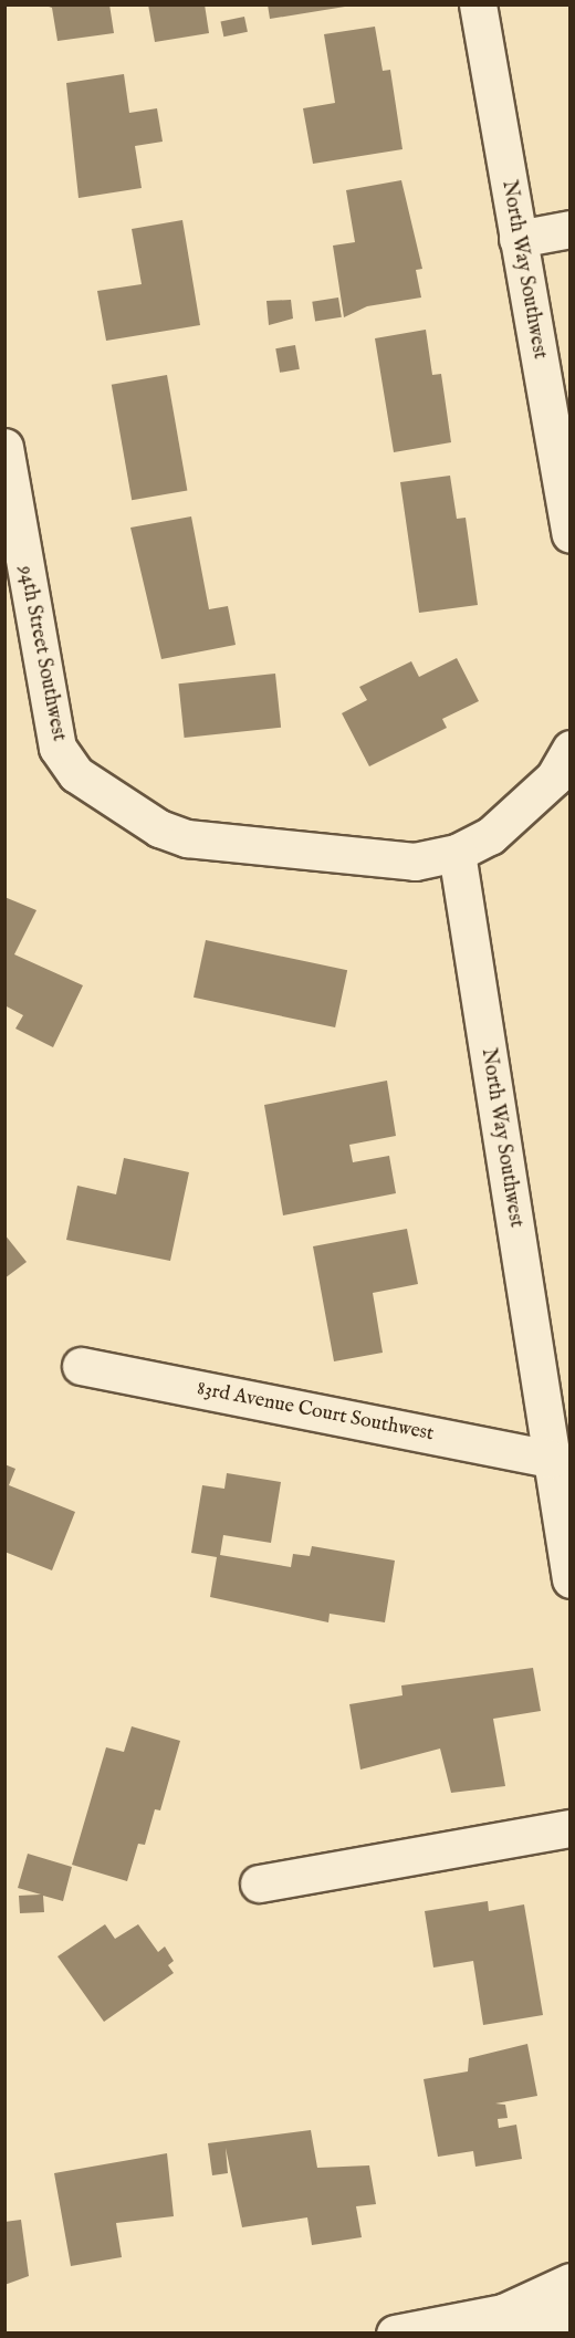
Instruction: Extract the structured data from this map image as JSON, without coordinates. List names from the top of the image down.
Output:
{
  "streets": {
    "street": ["North Way Southwest", "94th Street Southwest", "83rd Avenue Court Southwest"]
  },
  "crossings": [
    ["North Way Southwest", "94th Street Southwest"],
    ["North Way Southwest", "83rd Avenue Court Southwest"]
  ]
}
